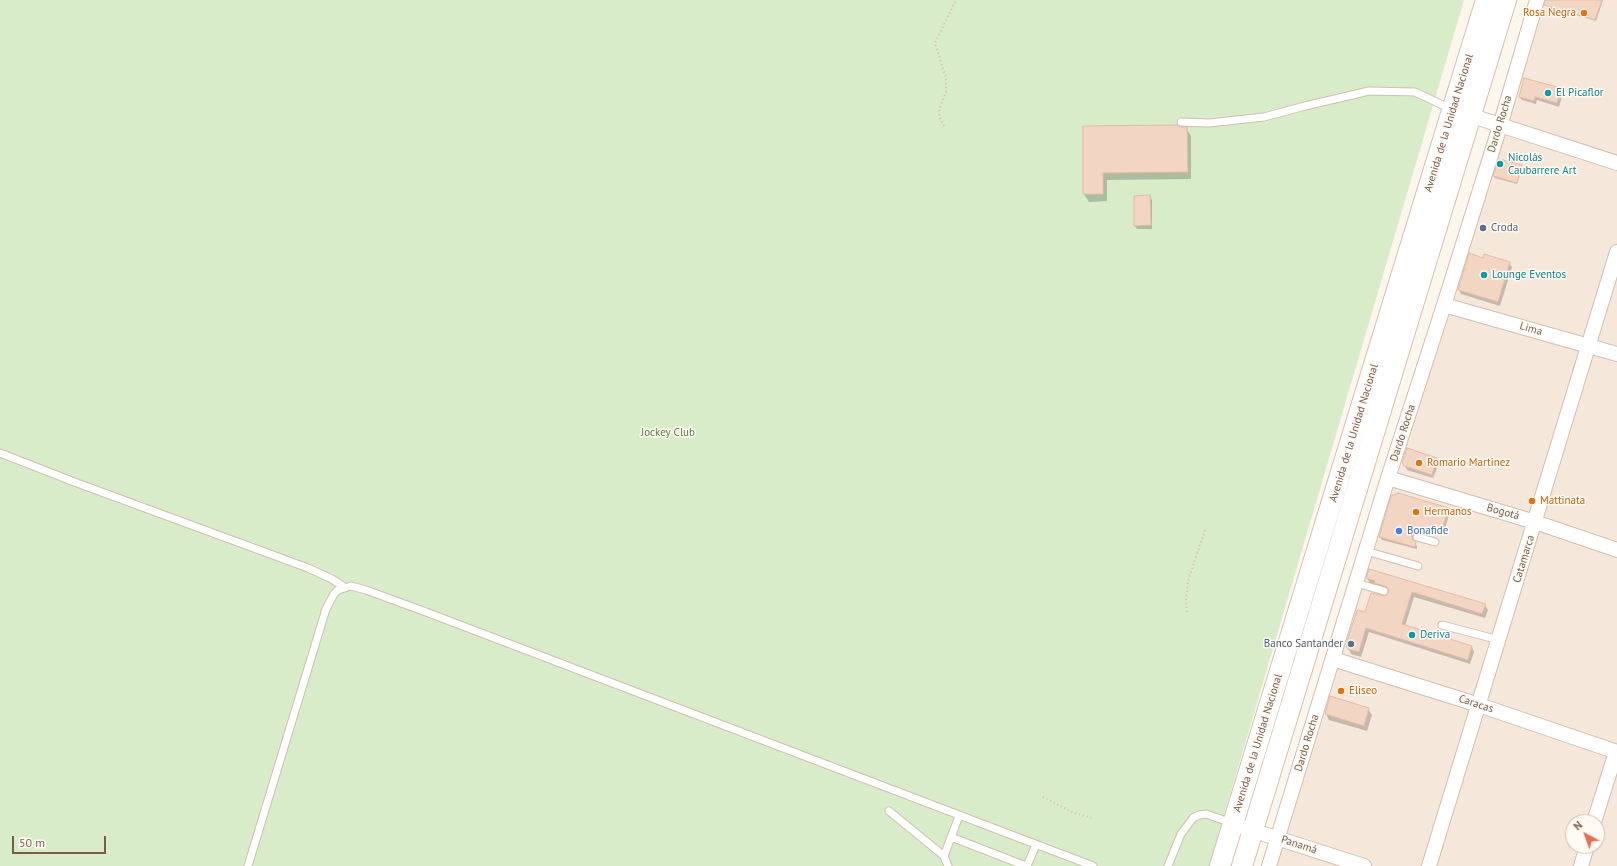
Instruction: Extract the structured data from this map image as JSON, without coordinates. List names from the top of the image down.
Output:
{
  "streets": {
    "main road": ["Avenida de la Unidad Nacional"],
    "street": [
      "Dardo Rocha",
      "Lima",
      "Bogotá",
      "Catamarca",
      "Caracas",
      "Panamá"
    ]
  },
  "crossings": [
    ["Avenida de la Unidad Nacional", "Panamá"],
    ["Dardo Rocha", "Lima"],
    ["Dardo Rocha", "Bogotá"],
    ["Dardo Rocha", "Caracas"],
    ["Dardo Rocha", "Panamá"],
    ["Lima", "Catamarca"],
    ["Bogotá", "Catamarca"],
    ["Catamarca", "Caracas"]
  ],
  "parks": ["Jockey Club"],
  "places": [
    "Rosa Negra",
    "El Picaflor",
    "Nicolás Caubarrere Art",
    "Croda",
    "Lounge Eventos",
    "Romario Martinez",
    "Mattinata",
    "Hermanos",
    "Bonafide",
    "Deriva",
    "Banco Santander",
    "Eliseo"
  ],
  "scale_bar": "50 m",
  "north": "top left"
}
